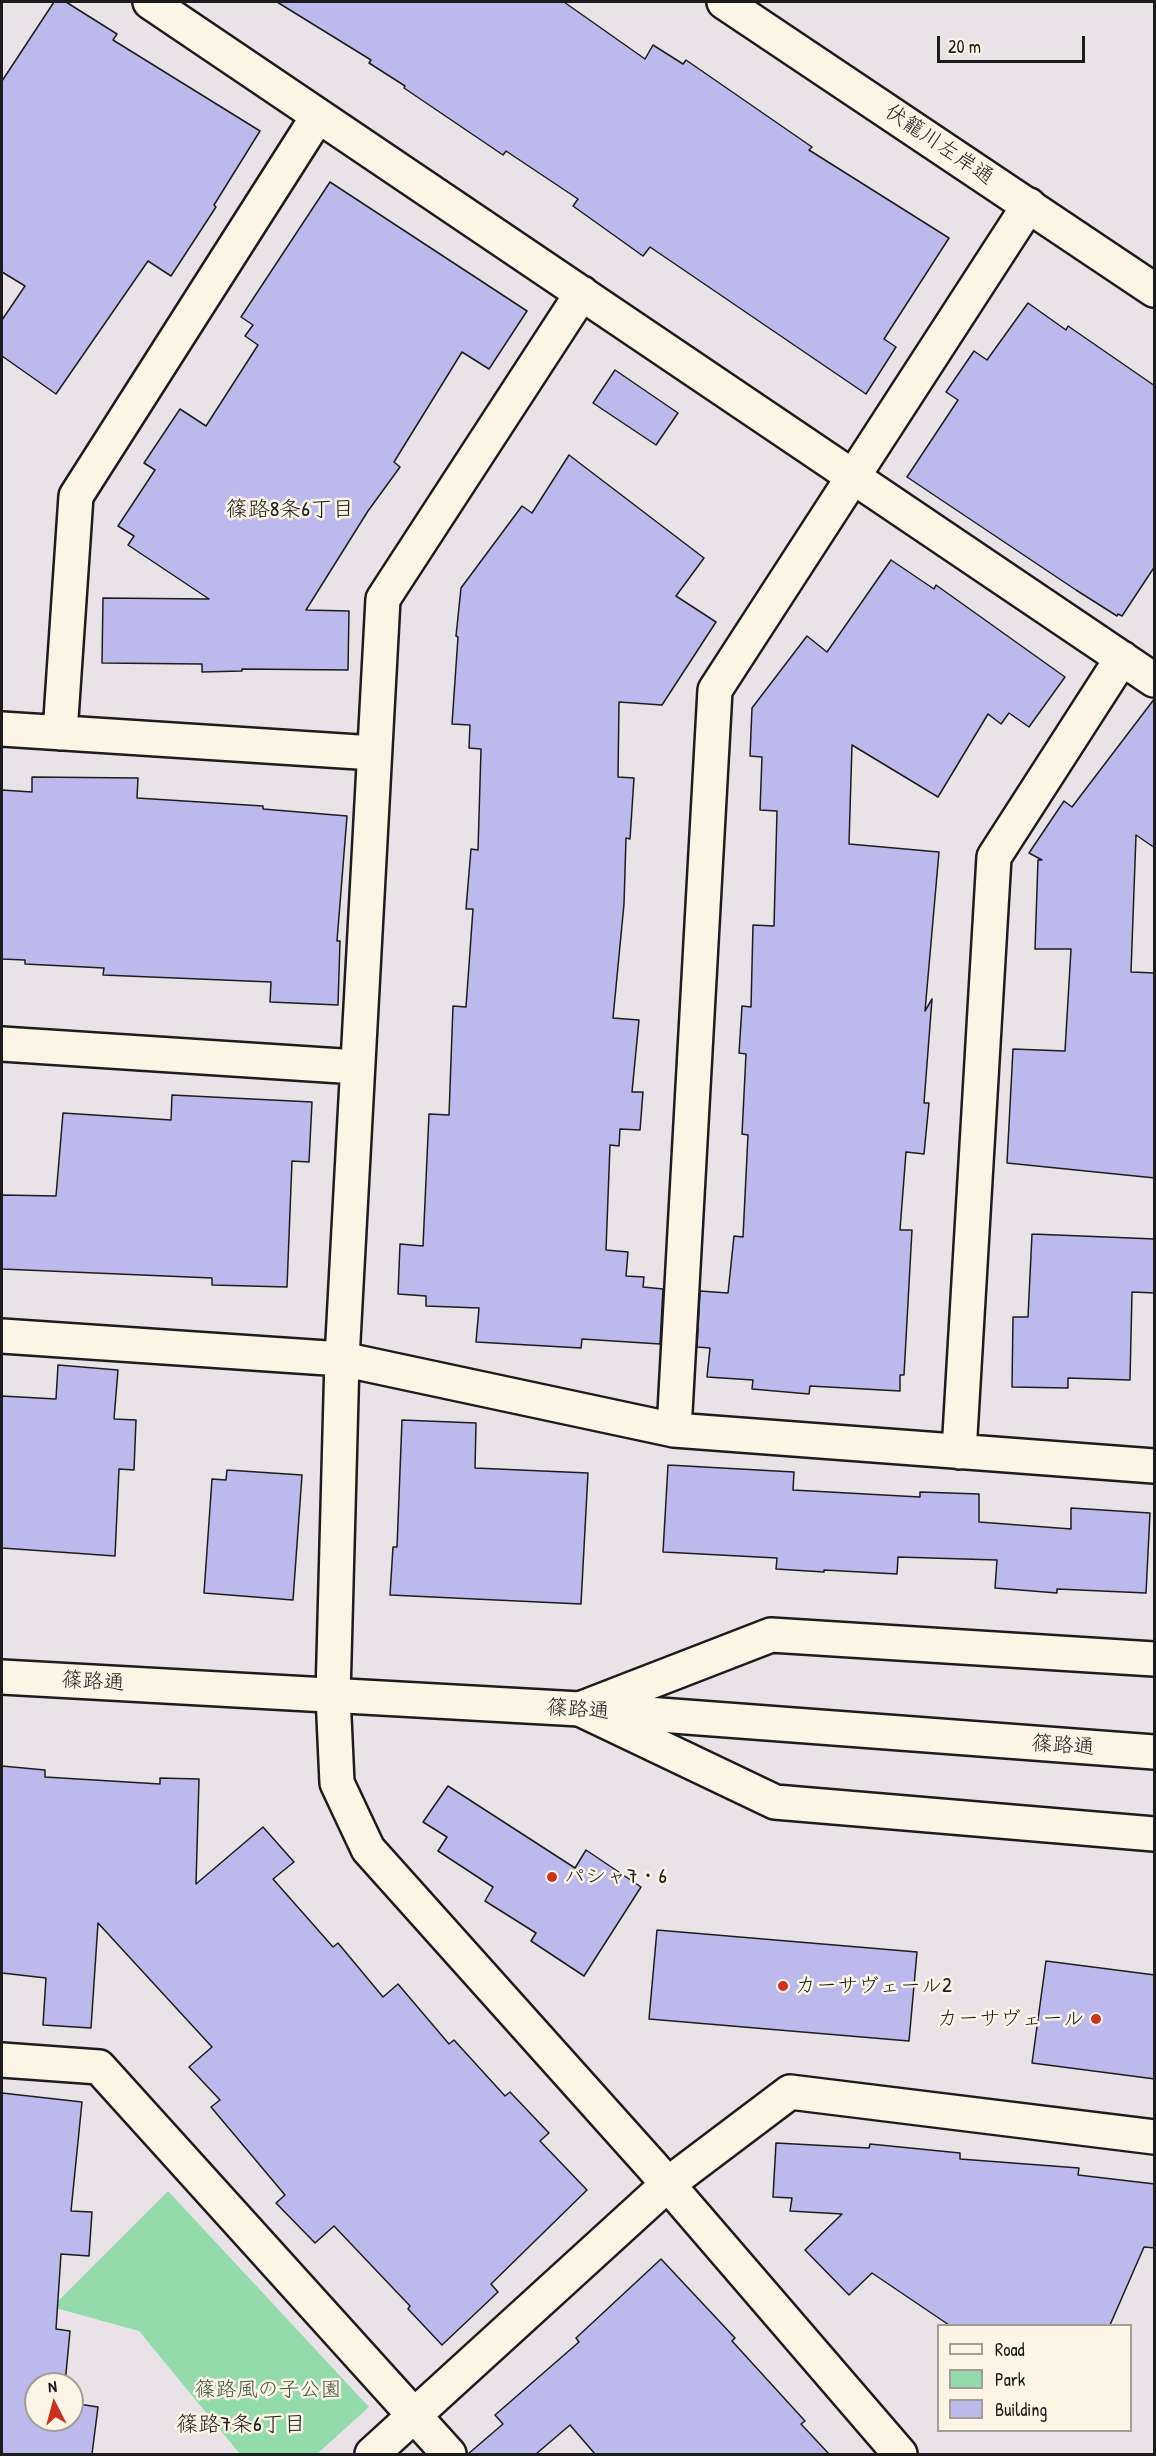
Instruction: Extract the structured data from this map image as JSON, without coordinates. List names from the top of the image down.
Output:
{
  "streets": {
    "street": ["伏籠川左岸通", "篠路通"]
  },
  "districts": ["篠路8条6丁目", "篠路7条6丁目"],
  "parks": ["篠路風の子公園"],
  "places": ["パシャ7・6", "カーサヴェール2", "カーサヴェール"],
  "legend": ["Road", "Park", "Building"],
  "scale_bar": "20 m",
  "north": "top"
}
